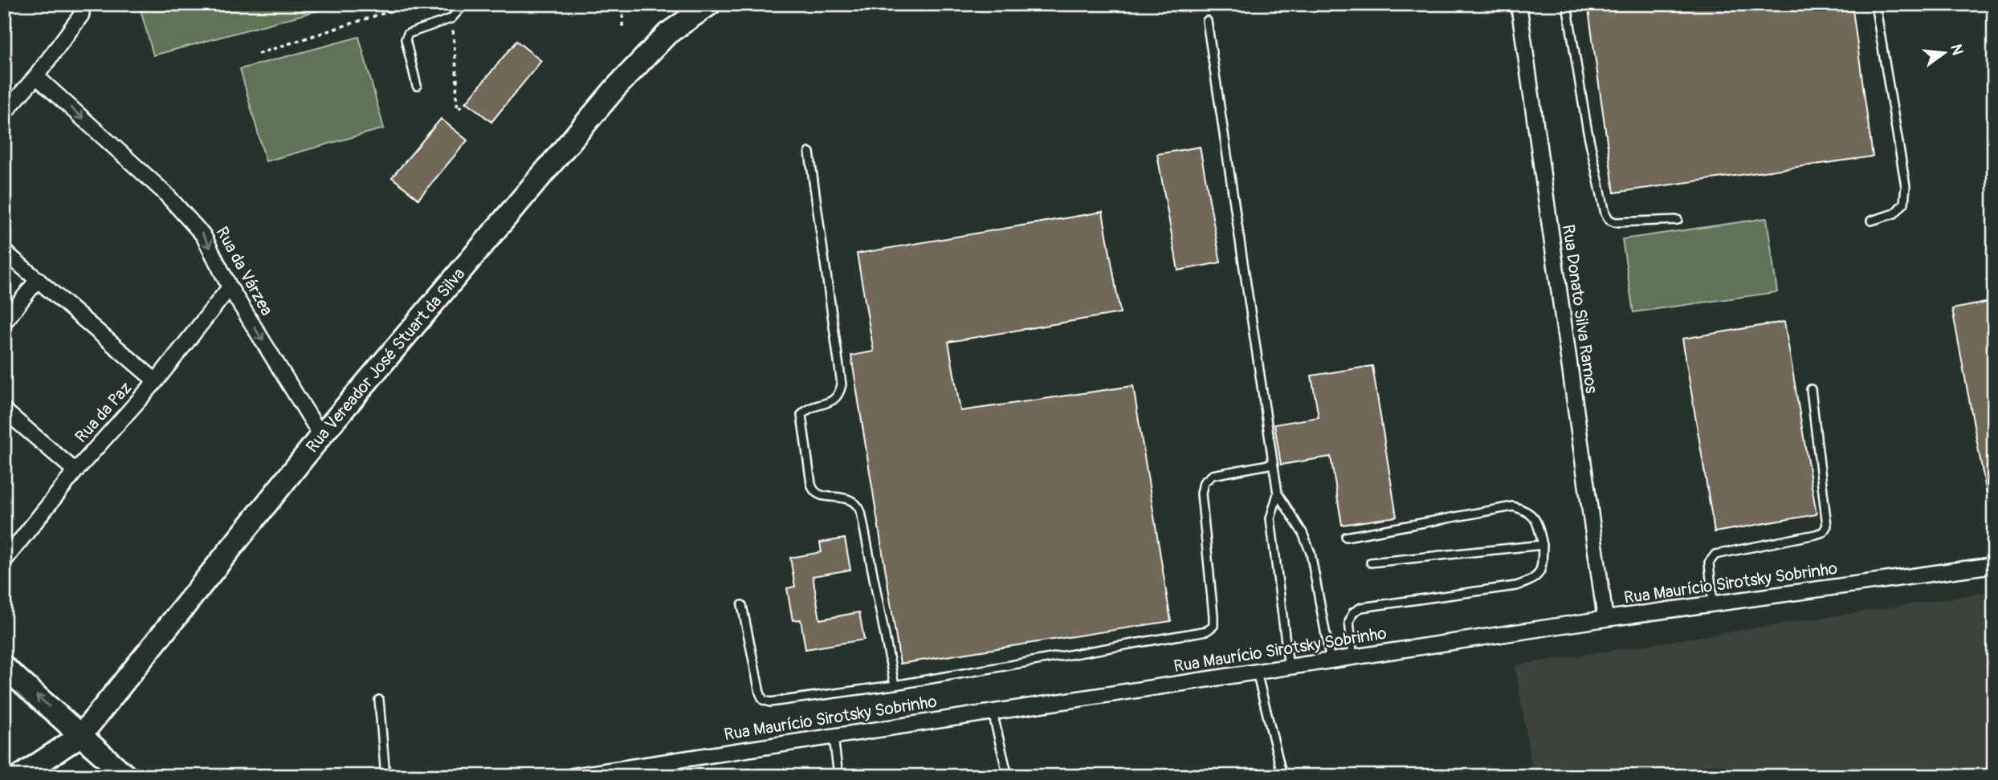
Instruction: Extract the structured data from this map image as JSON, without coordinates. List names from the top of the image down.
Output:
{
  "streets": {
    "main road": ["Rua Vereador José Stuart da Silva"],
    "street": [
      "Rua da Várzea",
      "Rua Donato Silva Ramos",
      "Rua da Paz",
      "Rua Maurício Sirotsky Sobrinho"
    ]
  },
  "crossings": [
    ["Rua da Várzea", "Rua Vereador José Stuart da Silva"],
    ["Rua da Várzea", "Rua da Paz"],
    ["Rua Donato Silva Ramos", "Rua Maurício Sirotsky Sobrinho"]
  ],
  "one_way": ["Rua da Várzea"],
  "north": "right"
}
